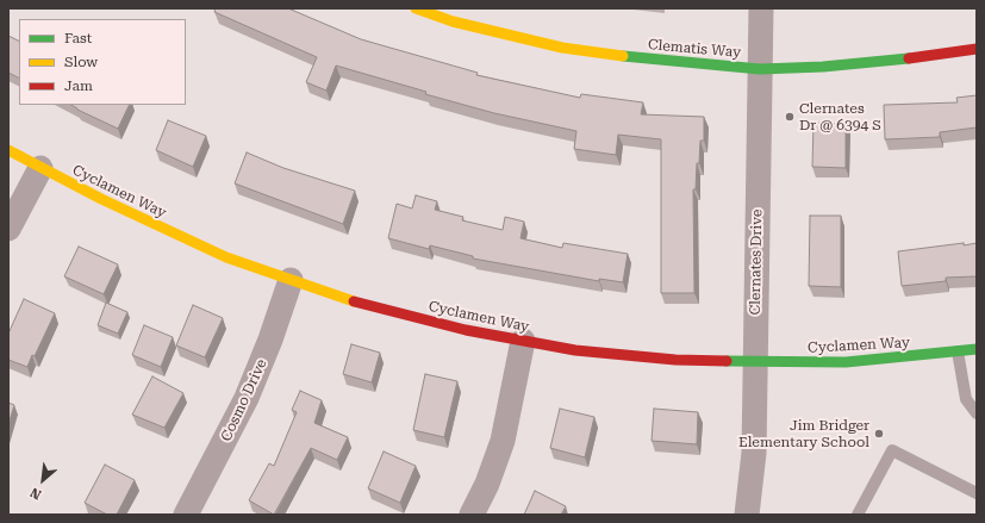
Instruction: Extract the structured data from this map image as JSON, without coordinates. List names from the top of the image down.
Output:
{
  "streets": {
    "street": [
      "Clematis Way",
      "Cyclamen Way",
      "Clernates Drive",
      "Cosmo Drive"
    ]
  },
  "crossings": [
    ["Clematis Way", "Clernates Drive"],
    ["Cyclamen Way", "Clernates Drive"],
    ["Cyclamen Way", "Cosmo Drive"]
  ],
  "places": ["Clernates Dr @ 6394 S", "Jim Bridger Elementary School"],
  "legend": ["Fast", "Slow", "Jam"],
  "north": "bottom left"
}
